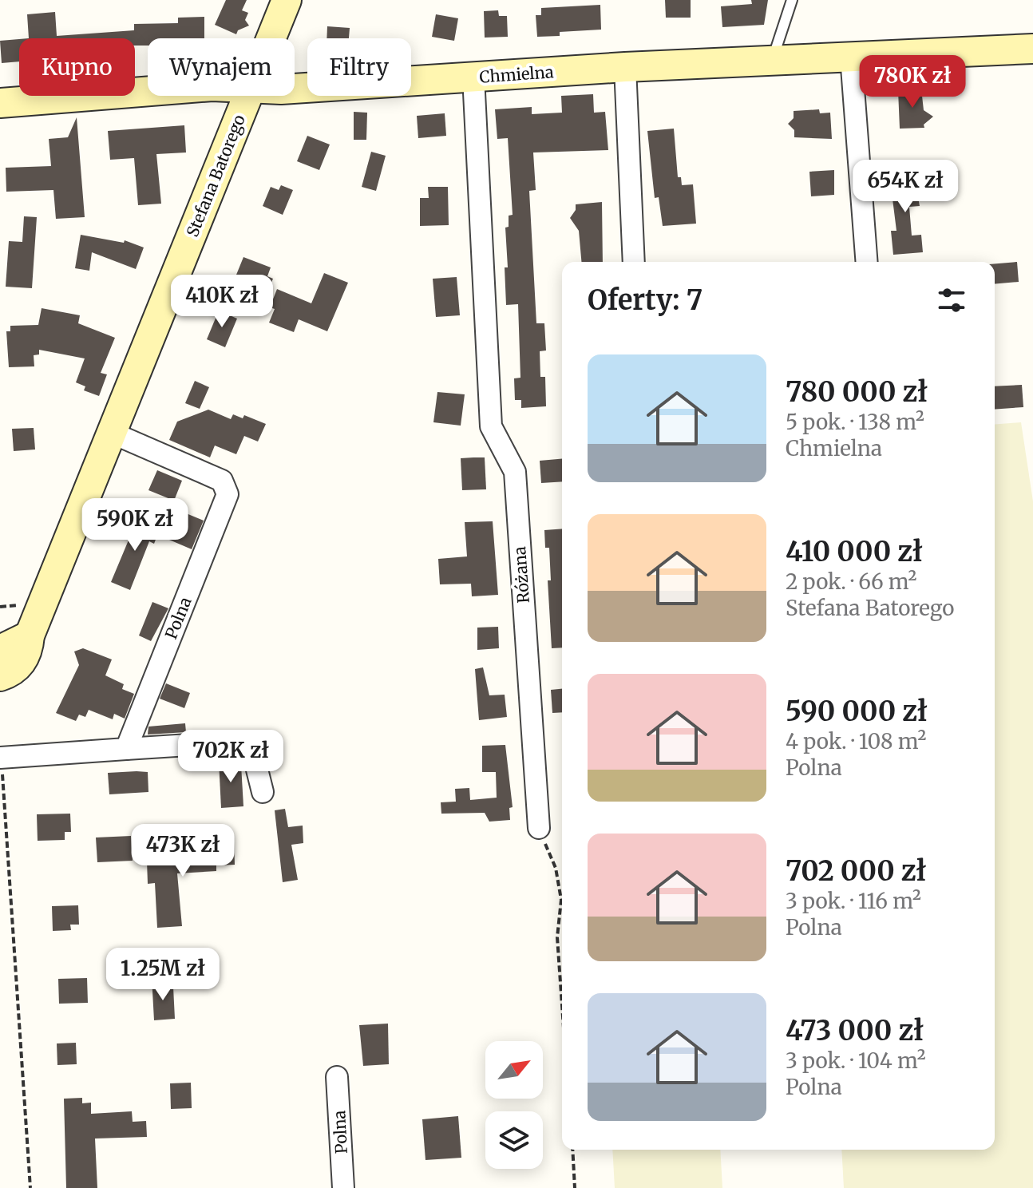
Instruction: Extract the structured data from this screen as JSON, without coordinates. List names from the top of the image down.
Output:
{
  "streets": {
    "street": [
      "Chmielna",
      "Stefana Batorego",
      "Różana",
      "Polna"
    ]
  },
  "crossings": [
    ["Chmielna", "Różana"],
    ["Stefana Batorego", "Polna"]
  ],
  "north": "top right",
  "page": {
    "chip": ["Kupno", "Wynajem", "Filtry"],
    "price": [
      "780K zł",
      "654K zł",
      "410K zł",
      "590K zł",
      "702K zł",
      "473K zł",
      "1.25M zł"
    ],
    "heading": "Oferty: 7",
    "list": [
      {
        "name": "780 000 zł",
        "note": "5 pok. · 138 m² · Chmielna"
      },
      {
        "name": "410 000 zł",
        "note": "2 pok. · 66 m² · Stefana Batorego"
      },
      {
        "name": "590 000 zł",
        "note": "4 pok. · 108 m² · Polna"
      },
      {
        "name": "702 000 zł",
        "note": "3 pok. · 116 m² · Polna"
      },
      {
        "name": "473 000 zł",
        "note": "3 pok. · 104 m² · Polna"
      }
    ]
  }
}
